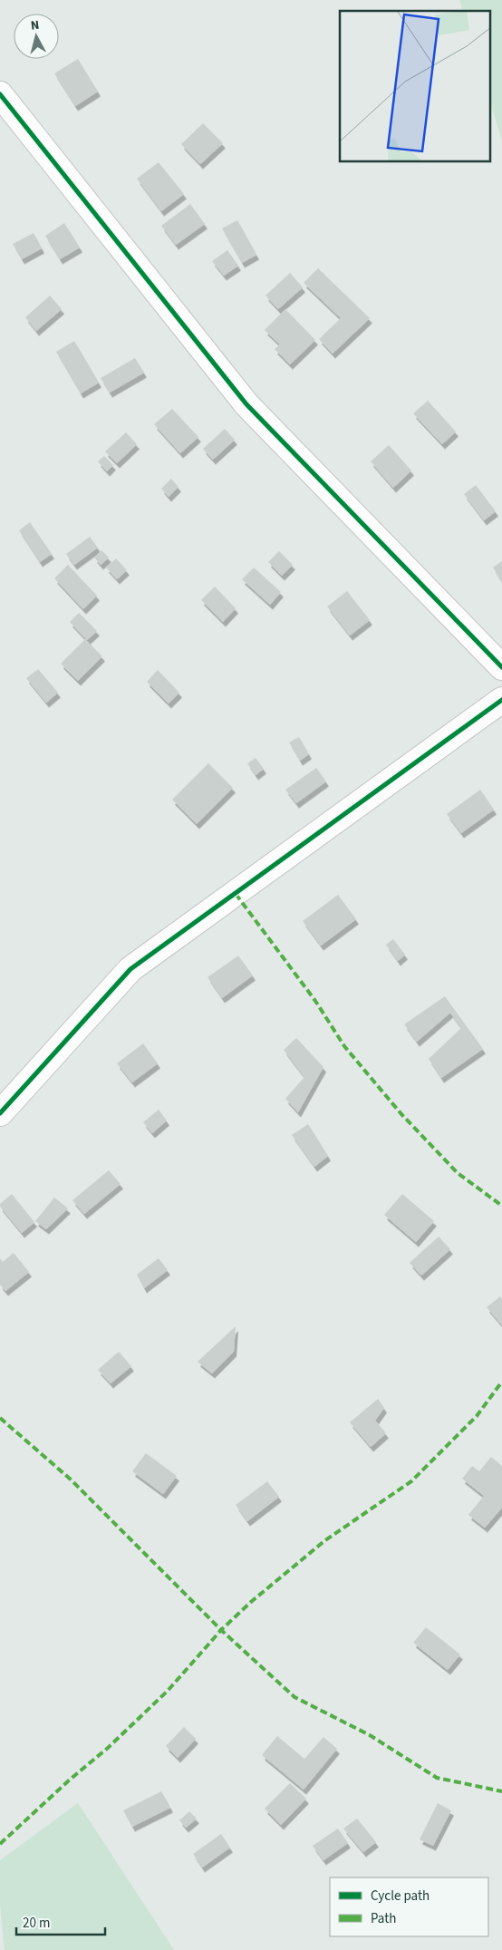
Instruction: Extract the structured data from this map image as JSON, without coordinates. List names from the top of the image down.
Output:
{
  "legend": ["Cycle path", "Path"],
  "scale_bar": "20 m",
  "north": "top"
}
